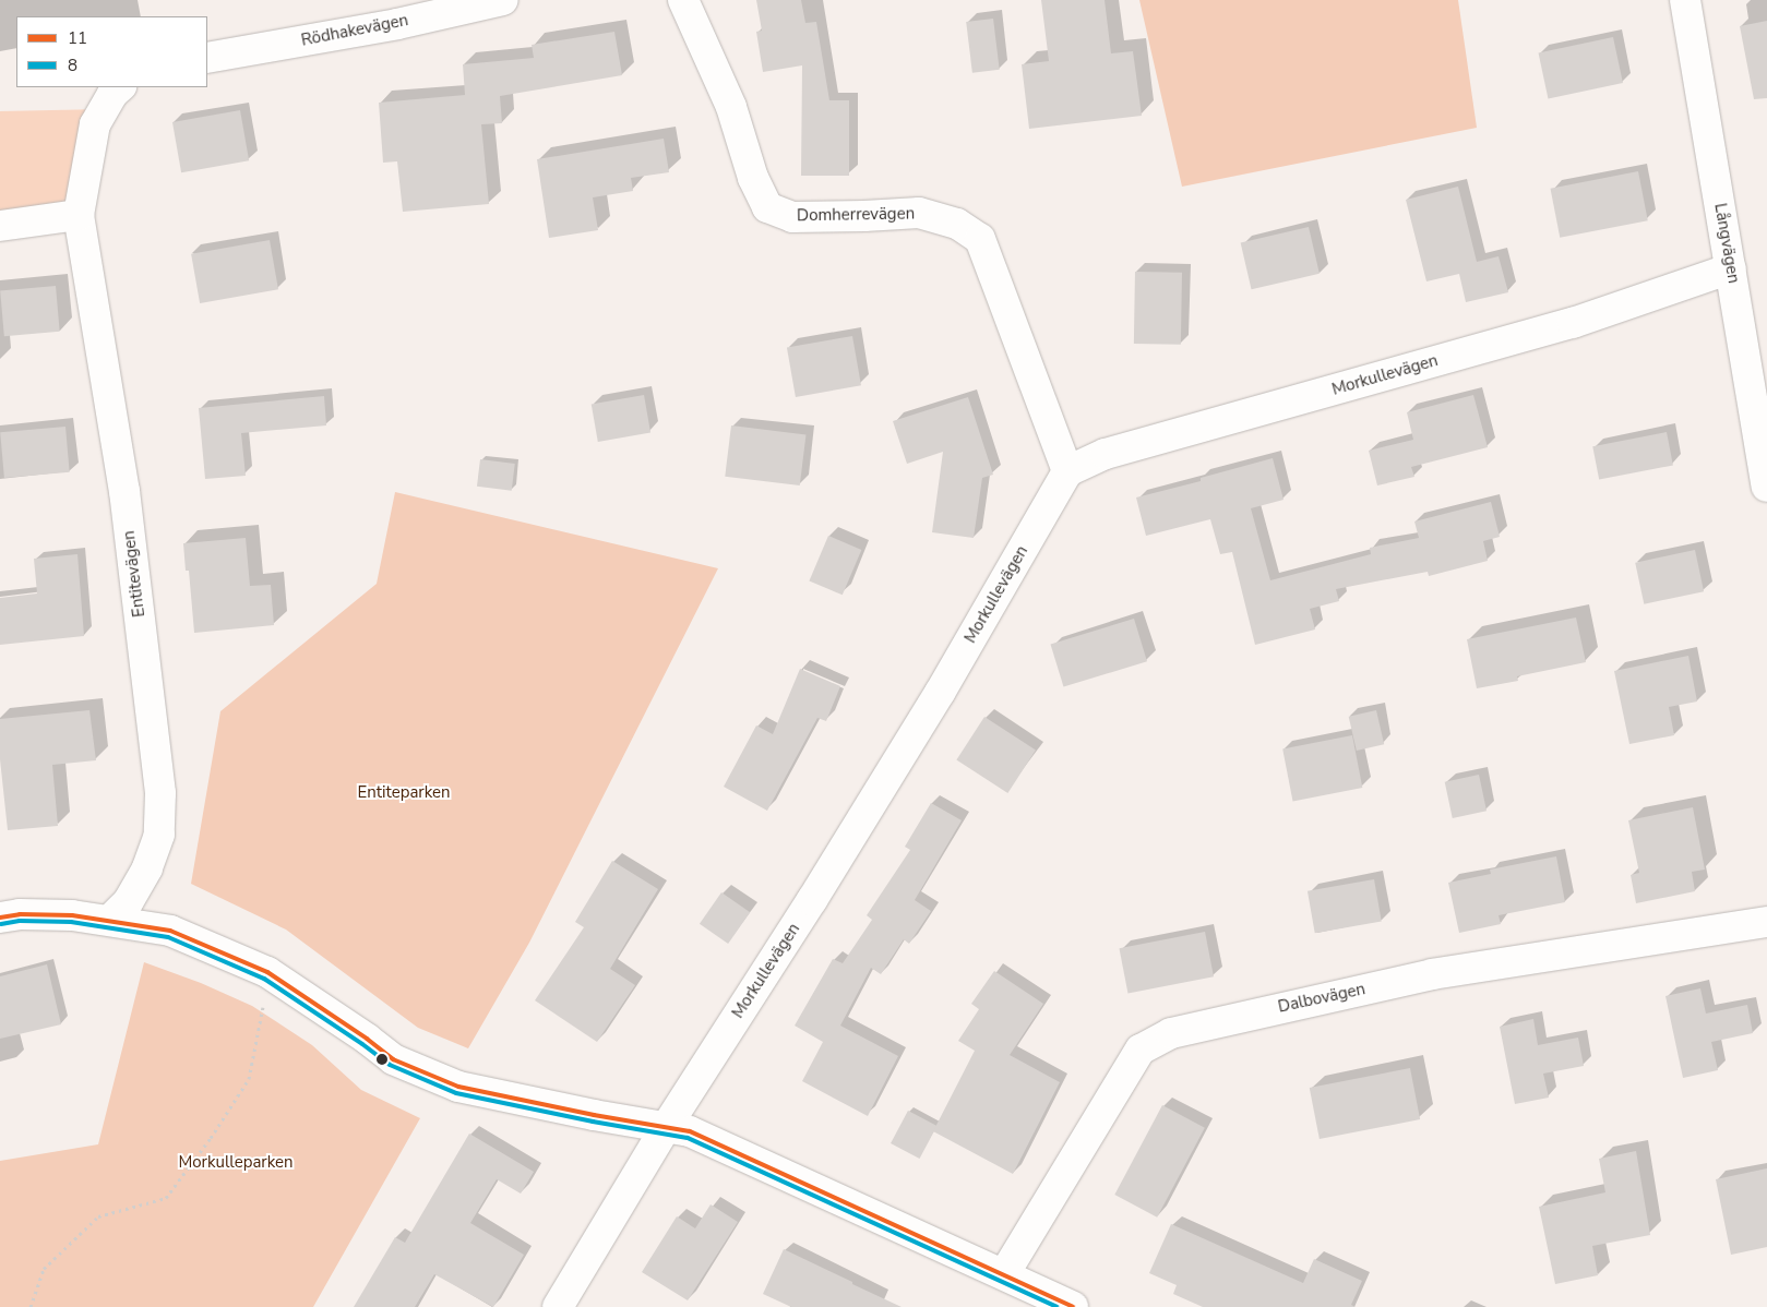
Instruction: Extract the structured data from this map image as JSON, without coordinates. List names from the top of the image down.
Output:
{
  "streets": {
    "street": [
      "Rödhakevägen",
      "Domherrevägen",
      "Långvägen",
      "Morkullevägen",
      "Entitevägen",
      "Dalbovägen"
    ]
  },
  "crossings": [
    ["Domherrevägen", "Morkullevägen"],
    ["Långvägen", "Morkullevägen"]
  ],
  "parks": ["Entiteparken", "Morkulleparken"],
  "lines": ["transit line 11", "transit line 8"],
  "legend": ["11", "8"]
}
